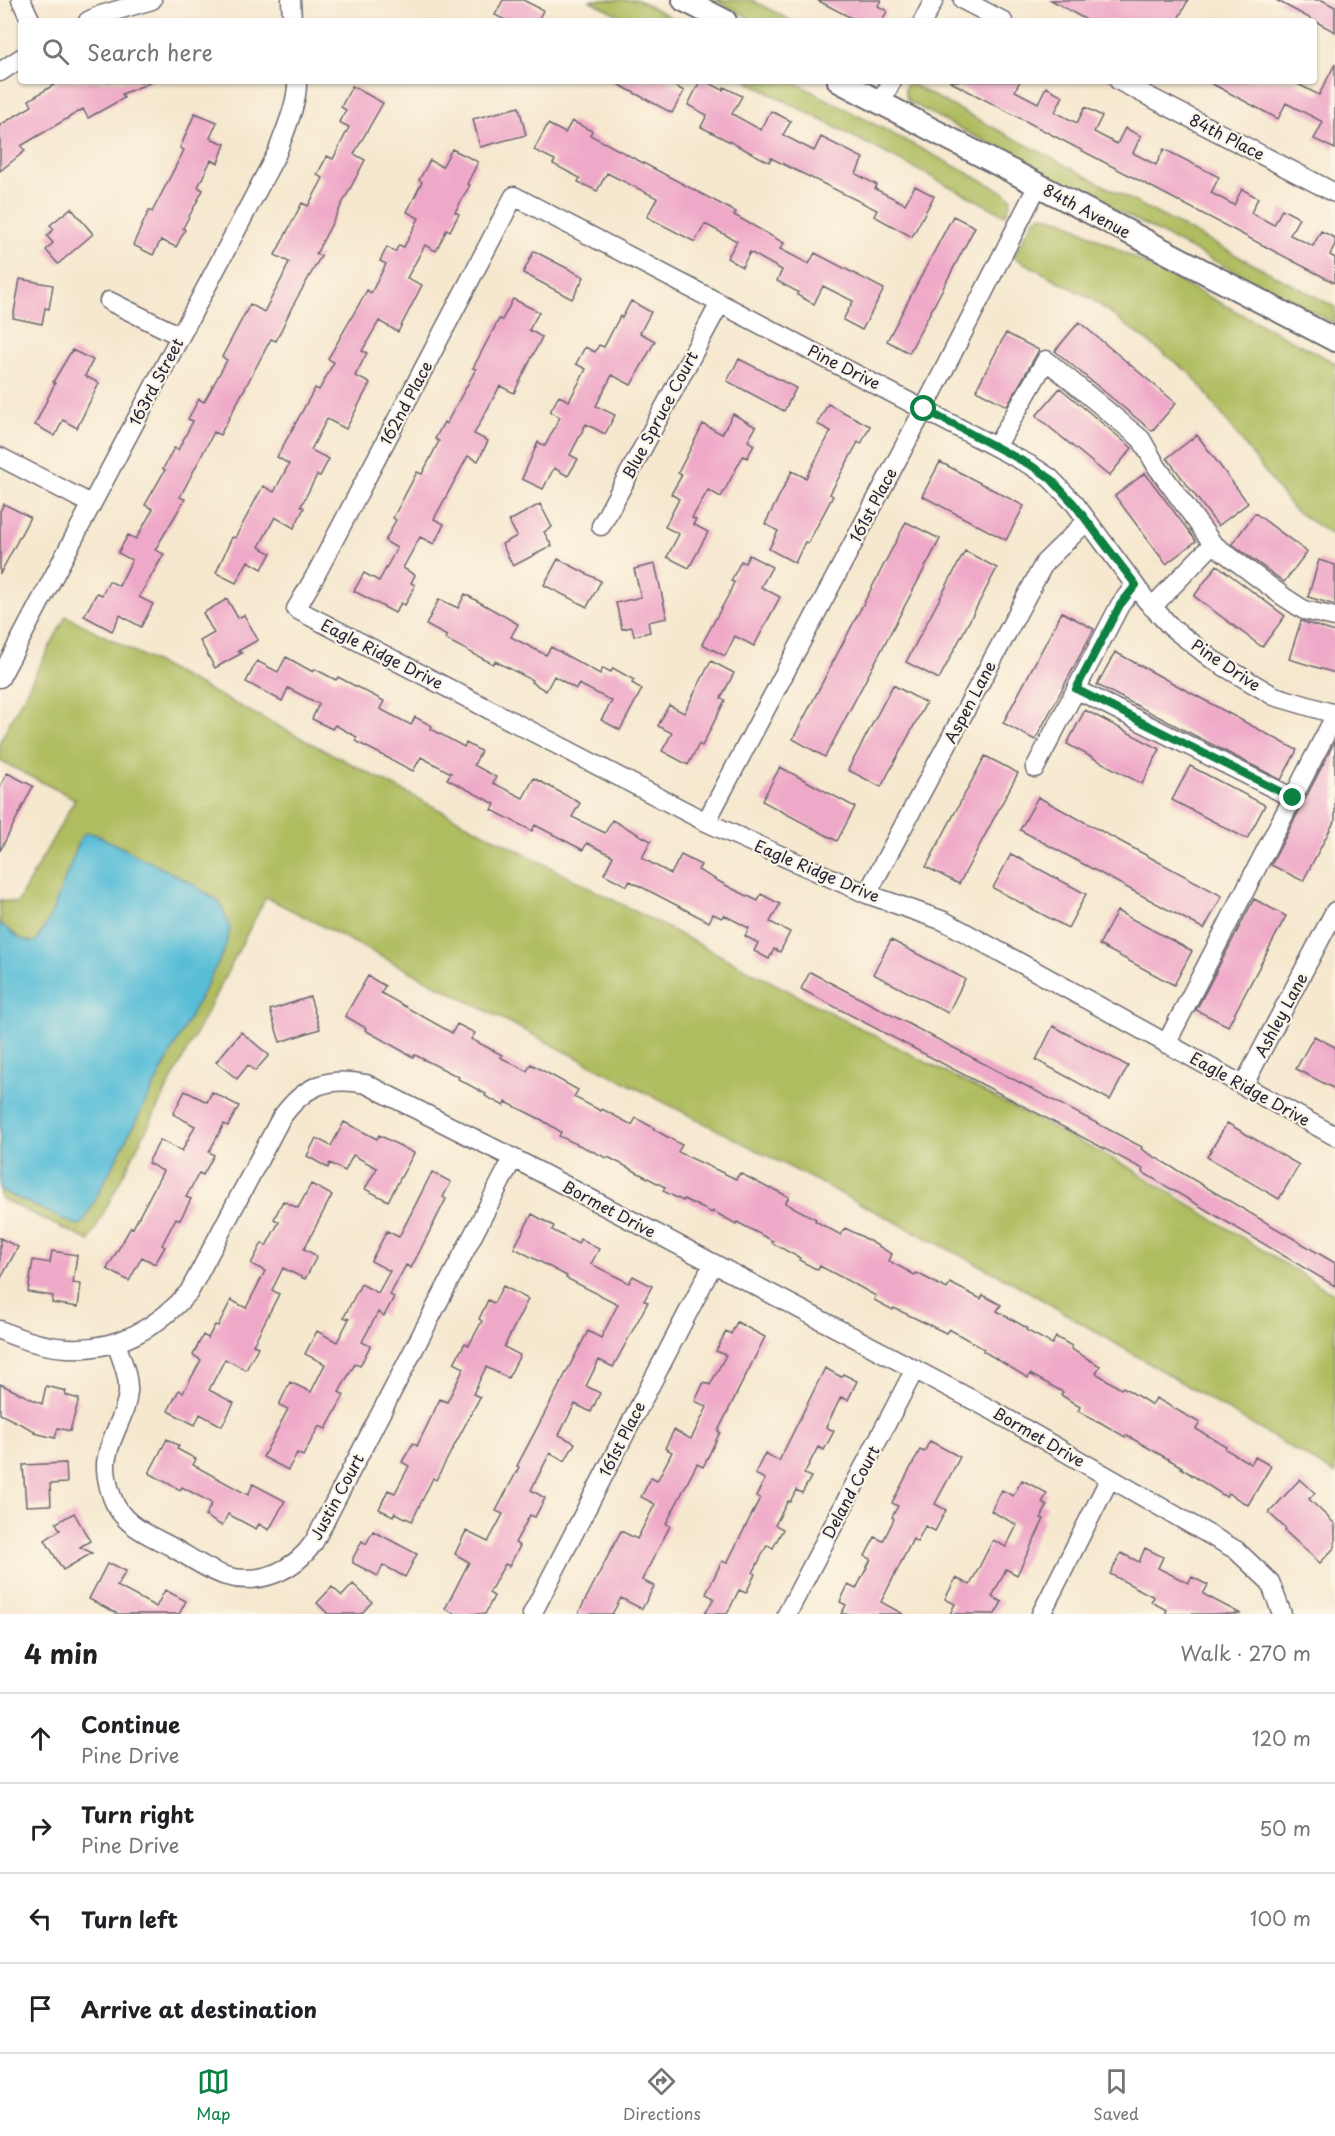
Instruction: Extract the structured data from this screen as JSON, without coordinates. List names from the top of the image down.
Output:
{
  "streets": {
    "street": [
      "84th Place",
      "84th Avenue",
      "Pine Drive",
      "163rd Street",
      "162nd Place",
      "Blue Spruce Court",
      "161st Place",
      "Eagle Ridge Drive",
      "Aspen Lane",
      "Ashley Lane",
      "Bormet Drive",
      "Deland Court",
      "Justin Court"
    ]
  },
  "crossings": [
    ["84th Avenue", "161st Place"],
    ["Pine Drive", "162nd Place"],
    ["Pine Drive", "Blue Spruce Court"],
    ["Pine Drive", "161st Place"],
    ["Pine Drive", "Aspen Lane"],
    ["162nd Place", "Eagle Ridge Drive"],
    ["161st Place", "Eagle Ridge Drive"],
    ["161st Place", "Bormet Drive"],
    ["Eagle Ridge Drive", "Aspen Lane"],
    ["Eagle Ridge Drive", "Ashley Lane"],
    ["Bormet Drive", "Deland Court"],
    ["Bormet Drive", "Justin Court"]
  ],
  "page": {
    "search": "Search here",
    "heading": ["4 min", "Walk · 270 m"],
    "list": [
      ["Continue", "Pine Drive", "120 m"],
      ["Turn right", "Pine Drive", "50 m"],
      ["Turn left", "100 m"],
      "Arrive at destination"
    ],
    "nav": ["Map", "Directions", "Saved"]
  }
}
